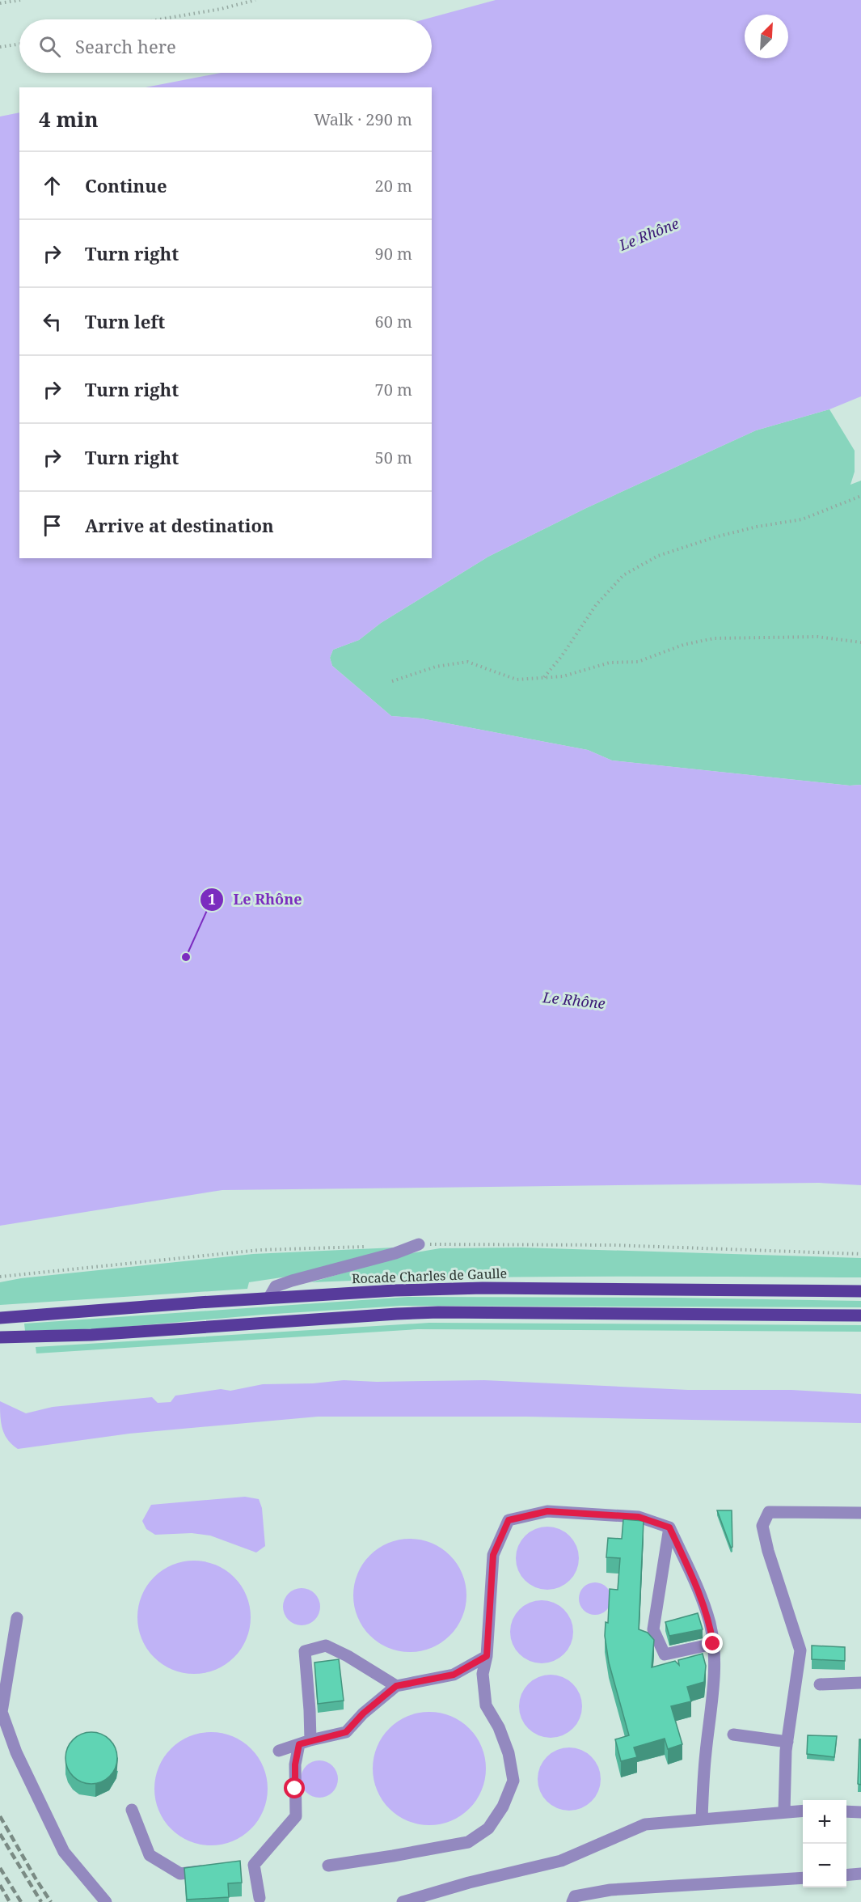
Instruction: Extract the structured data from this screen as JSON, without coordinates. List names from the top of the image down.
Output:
{
  "streets": {
    "main road": ["Rocade Charles de Gaulle"]
  },
  "water": ["Le Rhône"],
  "places": ["Le Rhône"],
  "north": "top right",
  "page": {
    "search": "Search here",
    "heading": ["4 min", "Walk · 290 m"],
    "list": [
      ["Continue", "20 m"],
      ["Turn right", "90 m"],
      ["Turn left", "60 m"],
      ["Turn right", "70 m"],
      ["Turn right", "50 m"],
      "Arrive at destination"
    ],
    "map_buttons": ["+", "−"]
  }
}
